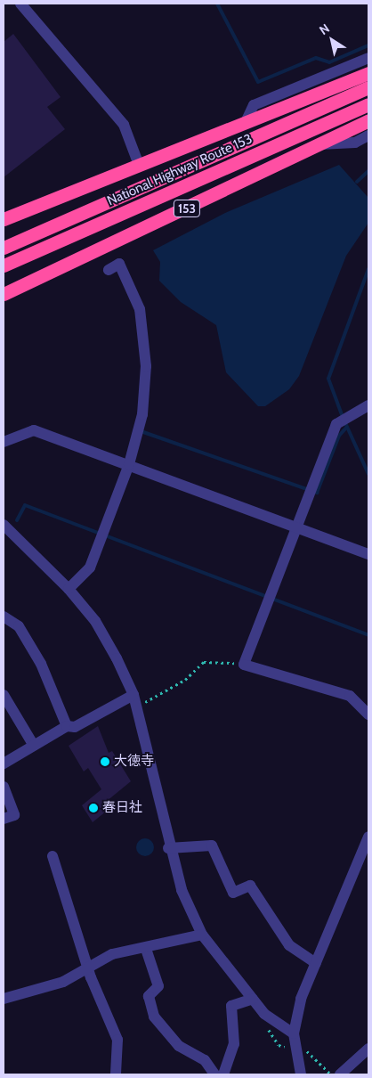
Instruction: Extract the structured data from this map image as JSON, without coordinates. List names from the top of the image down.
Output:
{
  "streets": {
    "highway": ["National Highway Route 153", "153"]
  },
  "places": ["大徳寺", "春日社"],
  "north": "top left"
}
